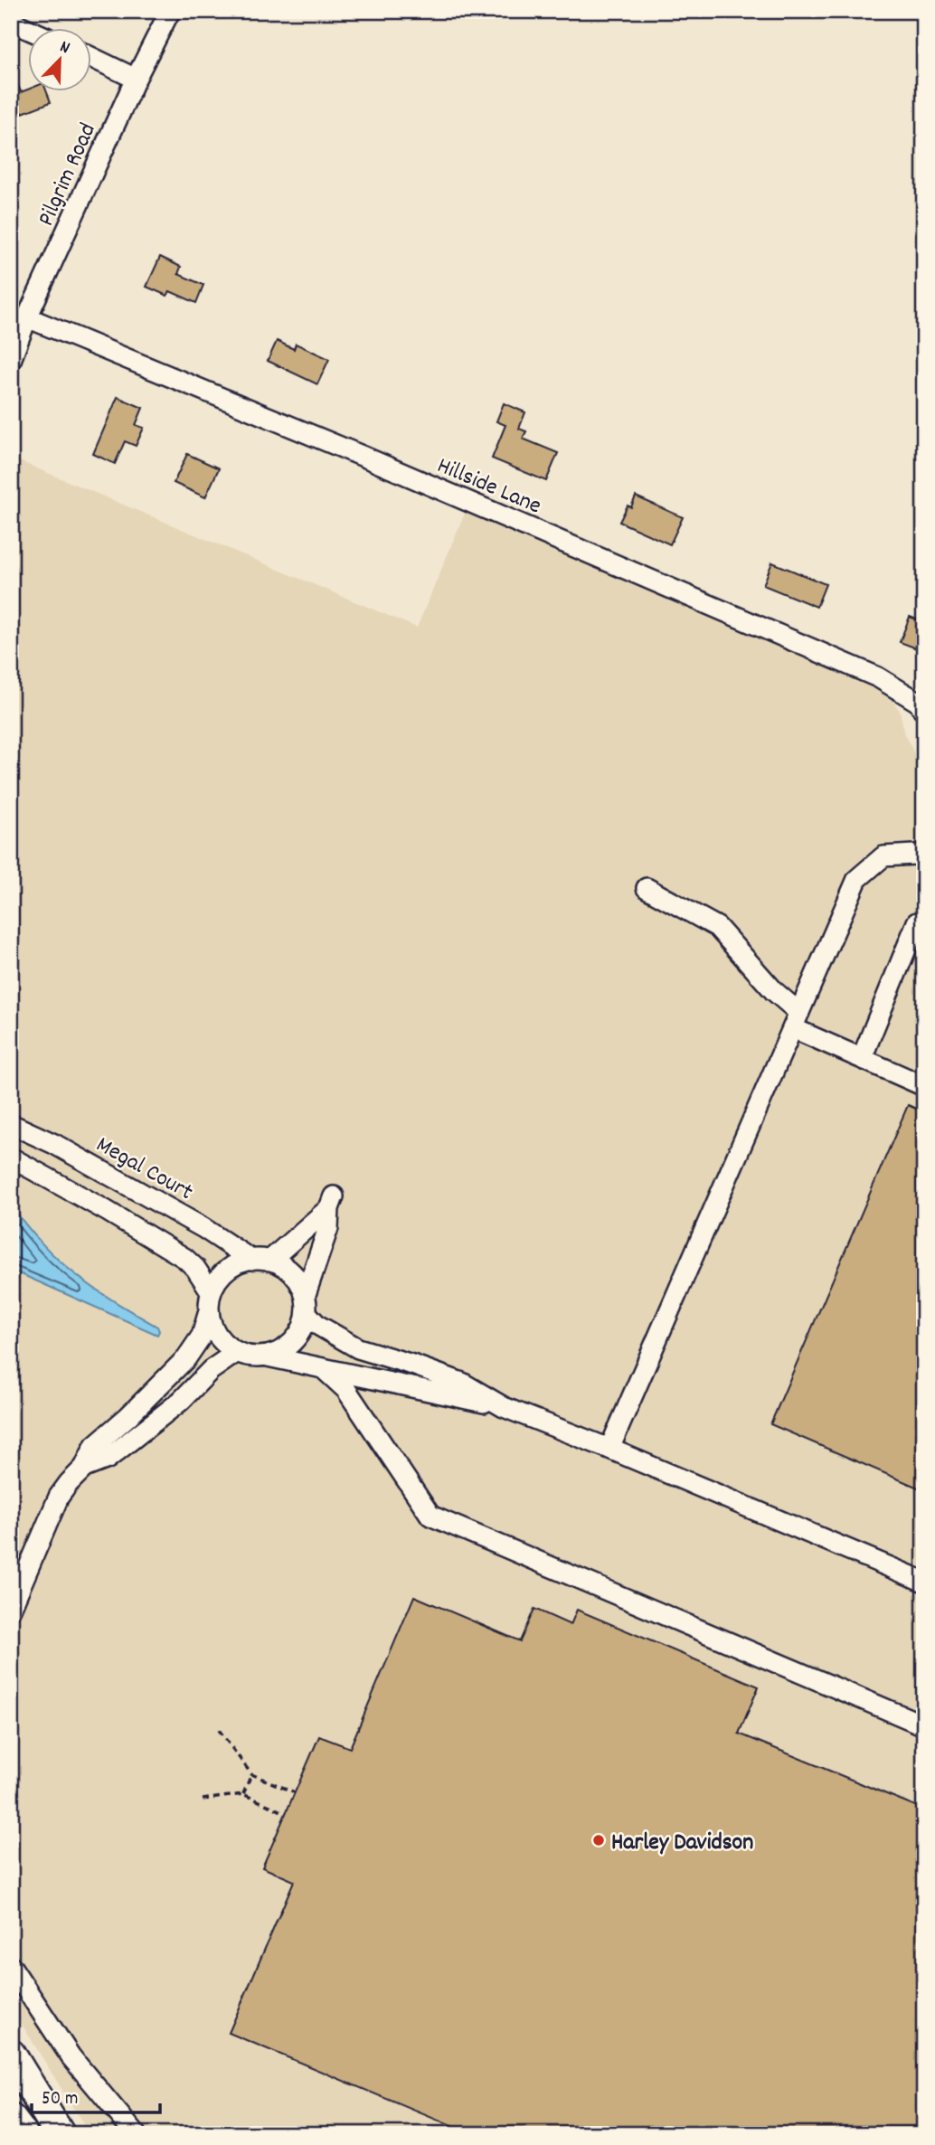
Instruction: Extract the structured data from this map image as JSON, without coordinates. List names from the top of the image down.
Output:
{
  "streets": {
    "street": ["Pilgrim Road", "Hillside Lane", "Megal Court"]
  },
  "crossings": [
    ["Pilgrim Road", "Hillside Lane"]
  ],
  "places": ["Harley Davidson"],
  "scale_bar": "50 m",
  "north": "top right"
}
